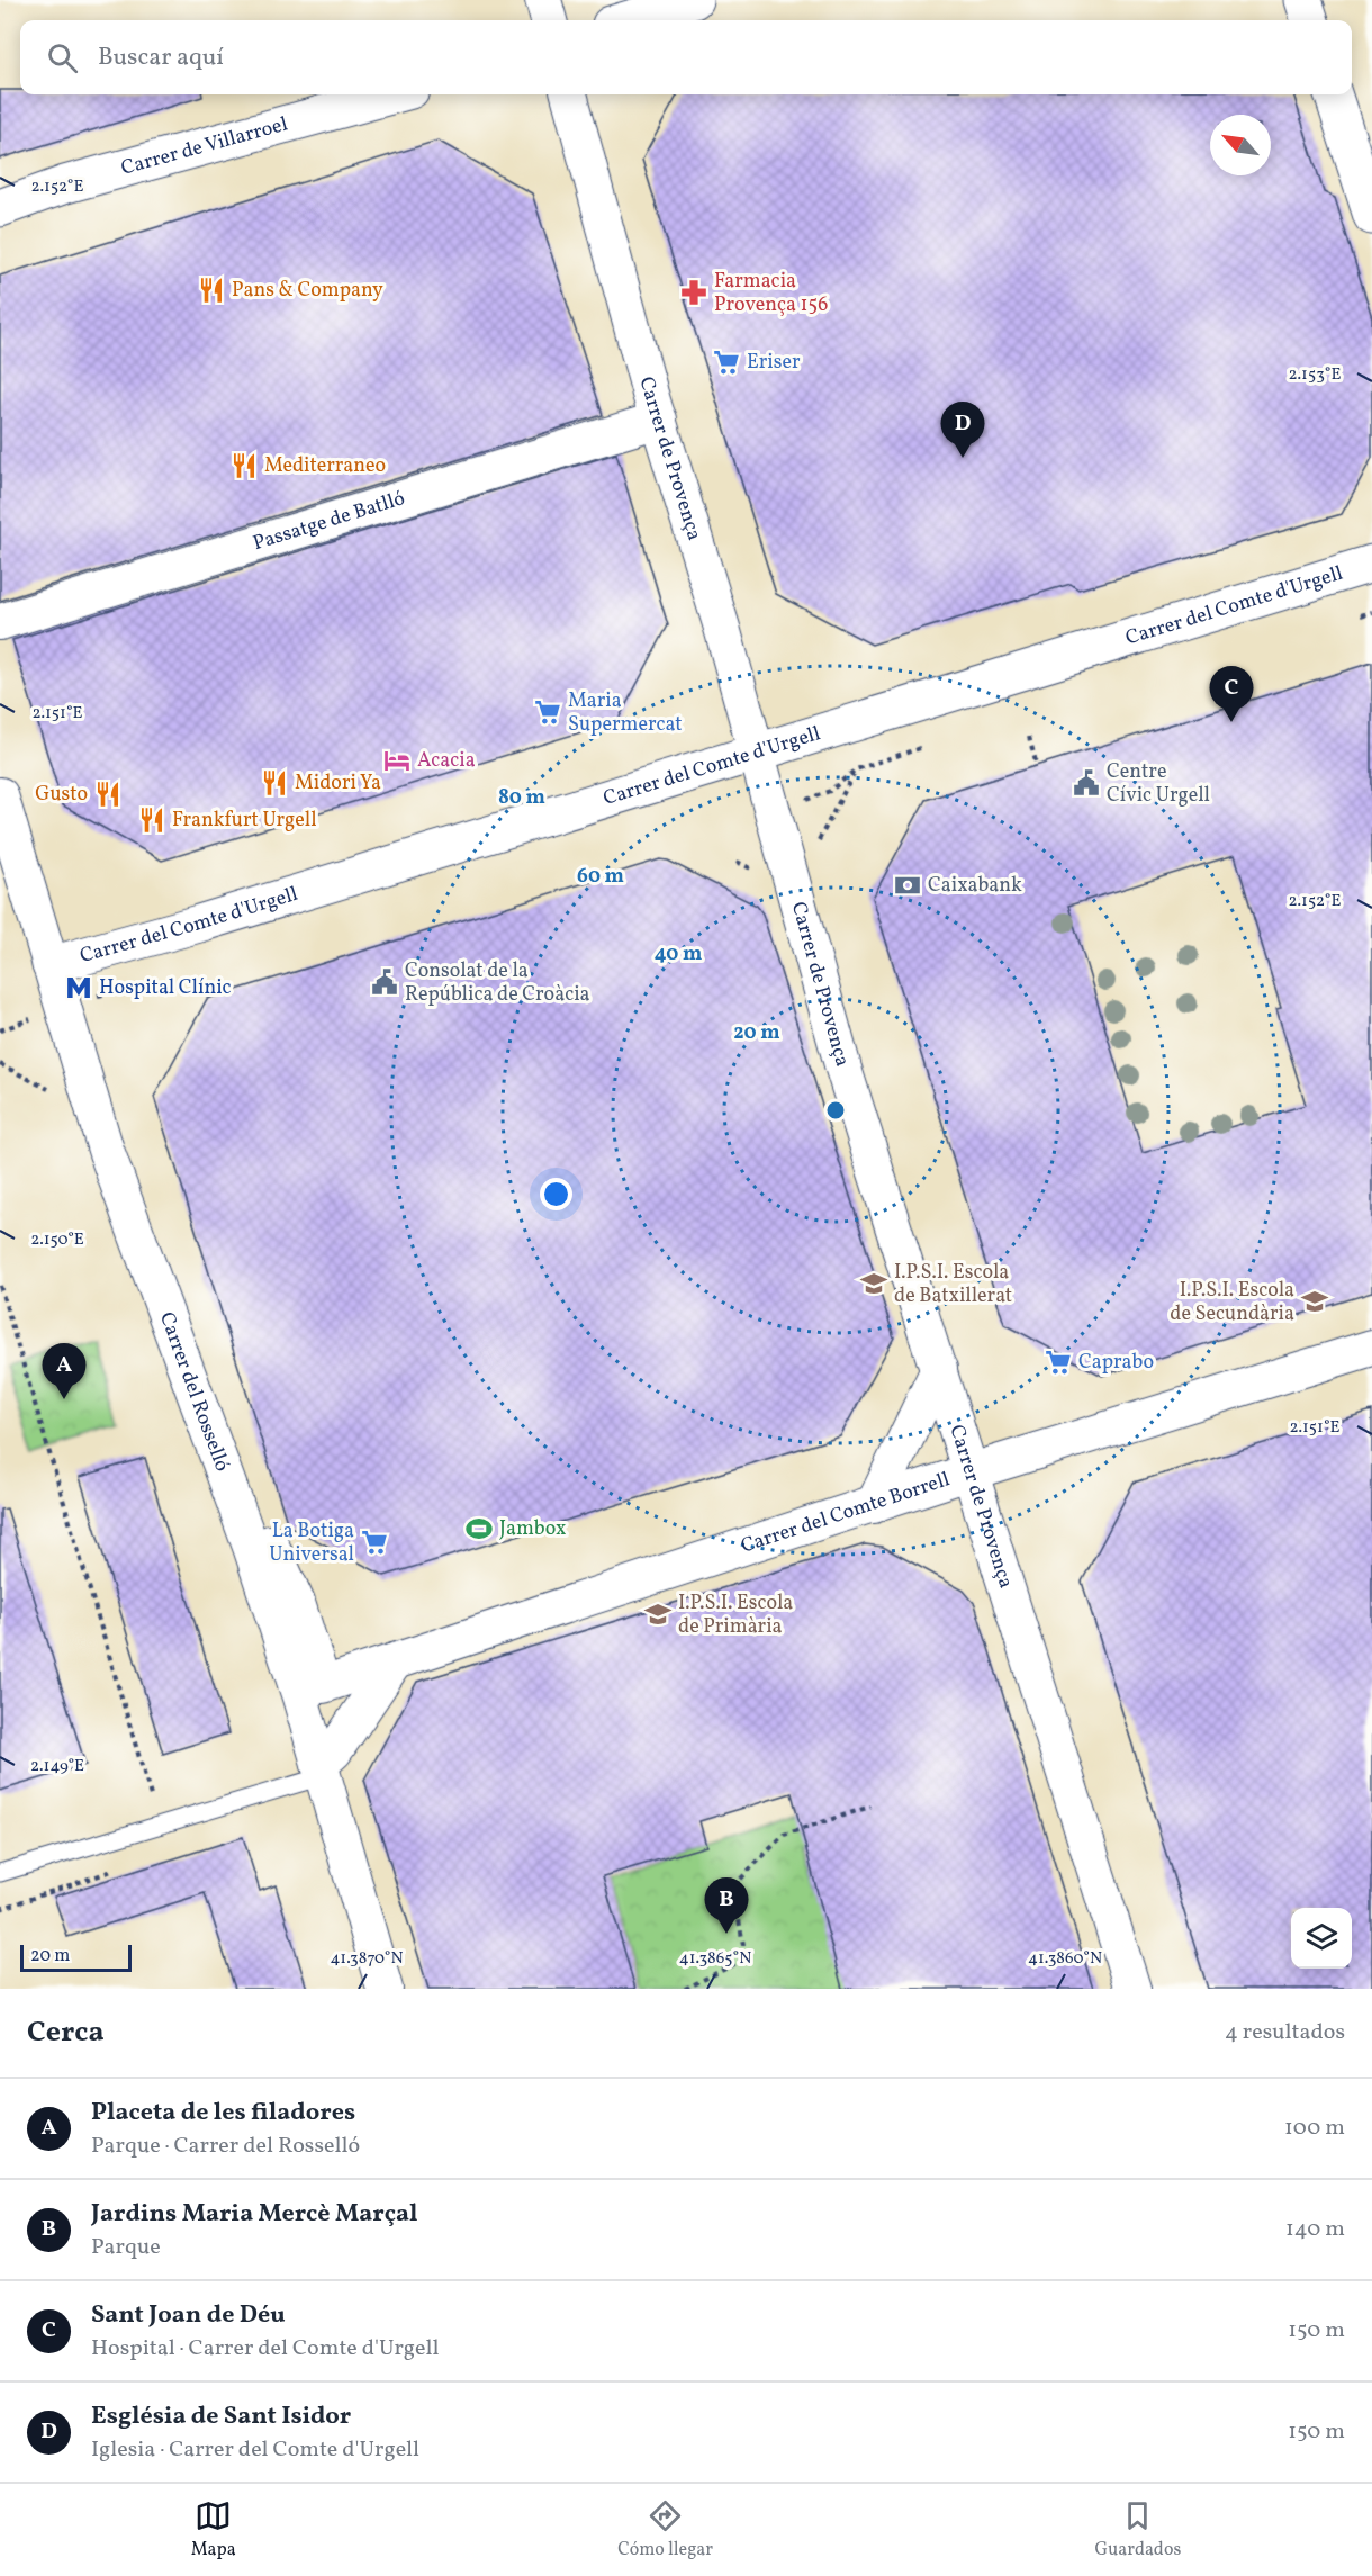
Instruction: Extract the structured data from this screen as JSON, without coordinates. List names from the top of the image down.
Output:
{
  "streets": {
    "main road": ["Carrer de Villarroel", "Carrer del Comte d'Urgell"],
    "street": [
      "Carrer de Provença",
      "Passatge de Batlló",
      "Carrer del Rosselló",
      "Carrer del Comte Borrell"
    ]
  },
  "crossings": [
    ["Carrer de Provença", "Passatge de Batlló"],
    ["Carrer de Provença", "Carrer del Comte d'Urgell"],
    ["Carrer de Provença", "Carrer del Comte Borrell"],
    ["Carrer del Comte d'Urgell", "Carrer del Rosselló"]
  ],
  "places": {
    "restaurant": [
      "Pans & Company",
      "Mediterraneo",
      "Midori Ya",
      "Gusto",
      "Frankfurt Urgell"
    ],
    "pharmacy": ["Farmacia Provença 156"],
    "supermarket": [
      "Eriser",
      "Maria Supermercat",
      "Caprabo",
      "La Botiga Universal"
    ],
    "hotel": ["Acacia"],
    "public building": ["Centre Cívic Urgell", "Consolat de la República de Croàcia"],
    "bank": ["Caixabank"],
    "metro station": ["Hospital Clínic"],
    "school or university": ["I.P.S.I. Escola de Batxillerat", "I.P.S.I. Escola de Secundària", "I.P.S.I. Escola de Primària"],
    "sports": ["Jambox"]
  },
  "scale_bar": "20 m",
  "north": "top left",
  "page": {
    "search": "Buscar aquí",
    "pins": [
      "D",
      "C",
      "A",
      "B"
    ],
    "scale": "20 m",
    "heading": ["Cerca", "4 resultados"],
    "list": [
      {
        "mark": "A",
        "name": "Placeta de les filadores",
        "note": "Parque · Carrer del Rosselló",
        "value": "100 m"
      },
      {
        "mark": "B",
        "name": "Jardins Maria Mercè Marçal",
        "note": "Parque",
        "value": "140 m"
      },
      {
        "mark": "C",
        "name": "Sant Joan de Déu",
        "note": "Hospital · Carrer del Comte d'Urgell",
        "value": "150 m"
      },
      {
        "mark": "D",
        "name": "Església de Sant Isidor",
        "note": "Iglesia · Carrer del Comte d'Urgell",
        "value": "150 m"
      }
    ],
    "nav": ["Mapa", "Cómo llegar", "Guardados"]
  },
  "coordinates": [
    "2.152°E",
    "2.153°E",
    "2.151°E",
    "2.150°E",
    "2.149°E",
    "41.3870°N",
    "41.3865°N",
    "41.3860°N"
  ],
  "rings": [
    "80 m",
    "60 m",
    "40 m",
    "20 m"
  ]
}
